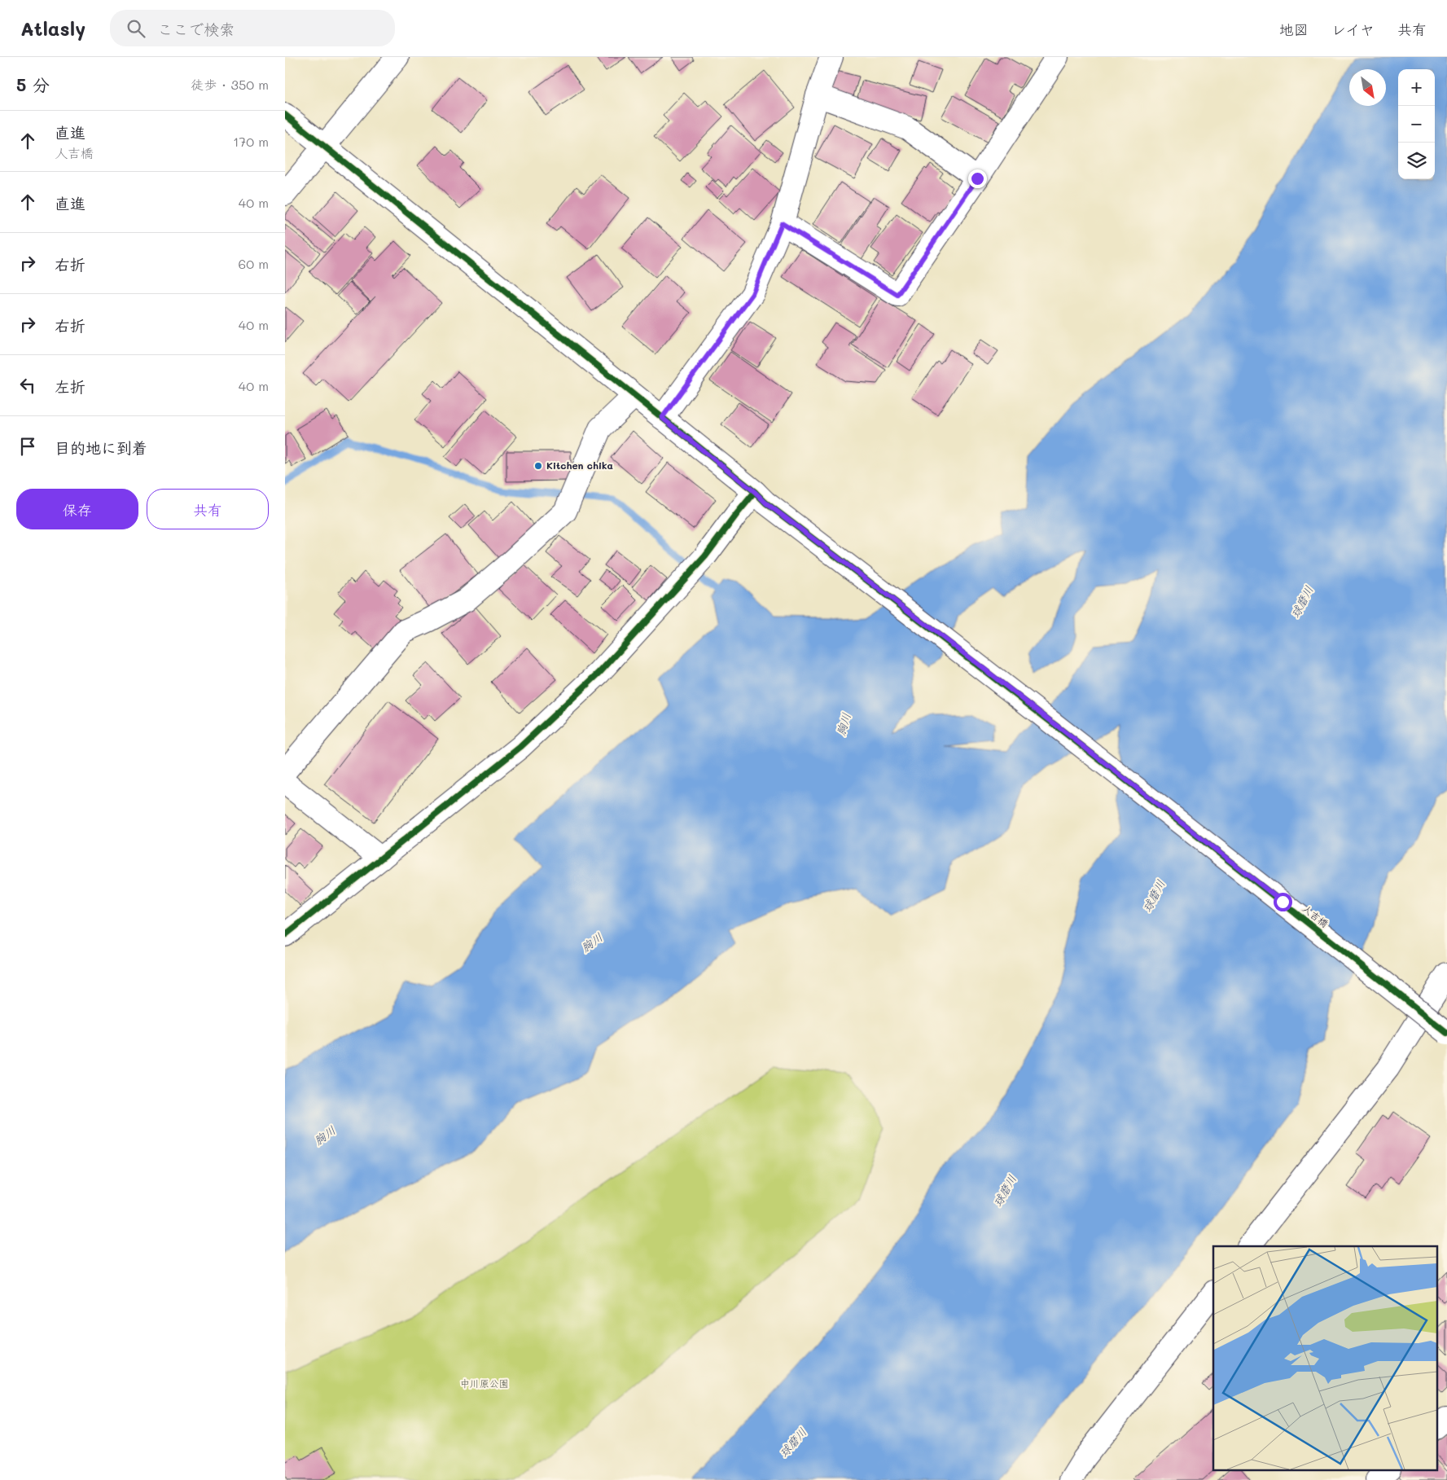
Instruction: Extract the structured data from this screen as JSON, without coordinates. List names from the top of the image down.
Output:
{
  "streets": {
    "street": ["人吉橋"]
  },
  "water": ["球磨川", "胸川"],
  "parks": ["中川原公園"],
  "places": ["Kitchen chika"],
  "north": "bottom right",
  "page": {
    "header": "Atlasly",
    "search": "ここで検索",
    "nav": ["地図", "レイヤ", "共有"],
    "heading": ["5 分", "徒歩 · 350 m"],
    "map_buttons": ["+", "−"],
    "list": [
      ["直進", "人吉橋", "170 m"],
      ["直進", "40 m"],
      ["右折", "60 m"],
      ["右折", "40 m"],
      ["左折", "40 m"],
      "目的地に到着"
    ],
    "buttons": ["保存", "共有"]
  }
}
